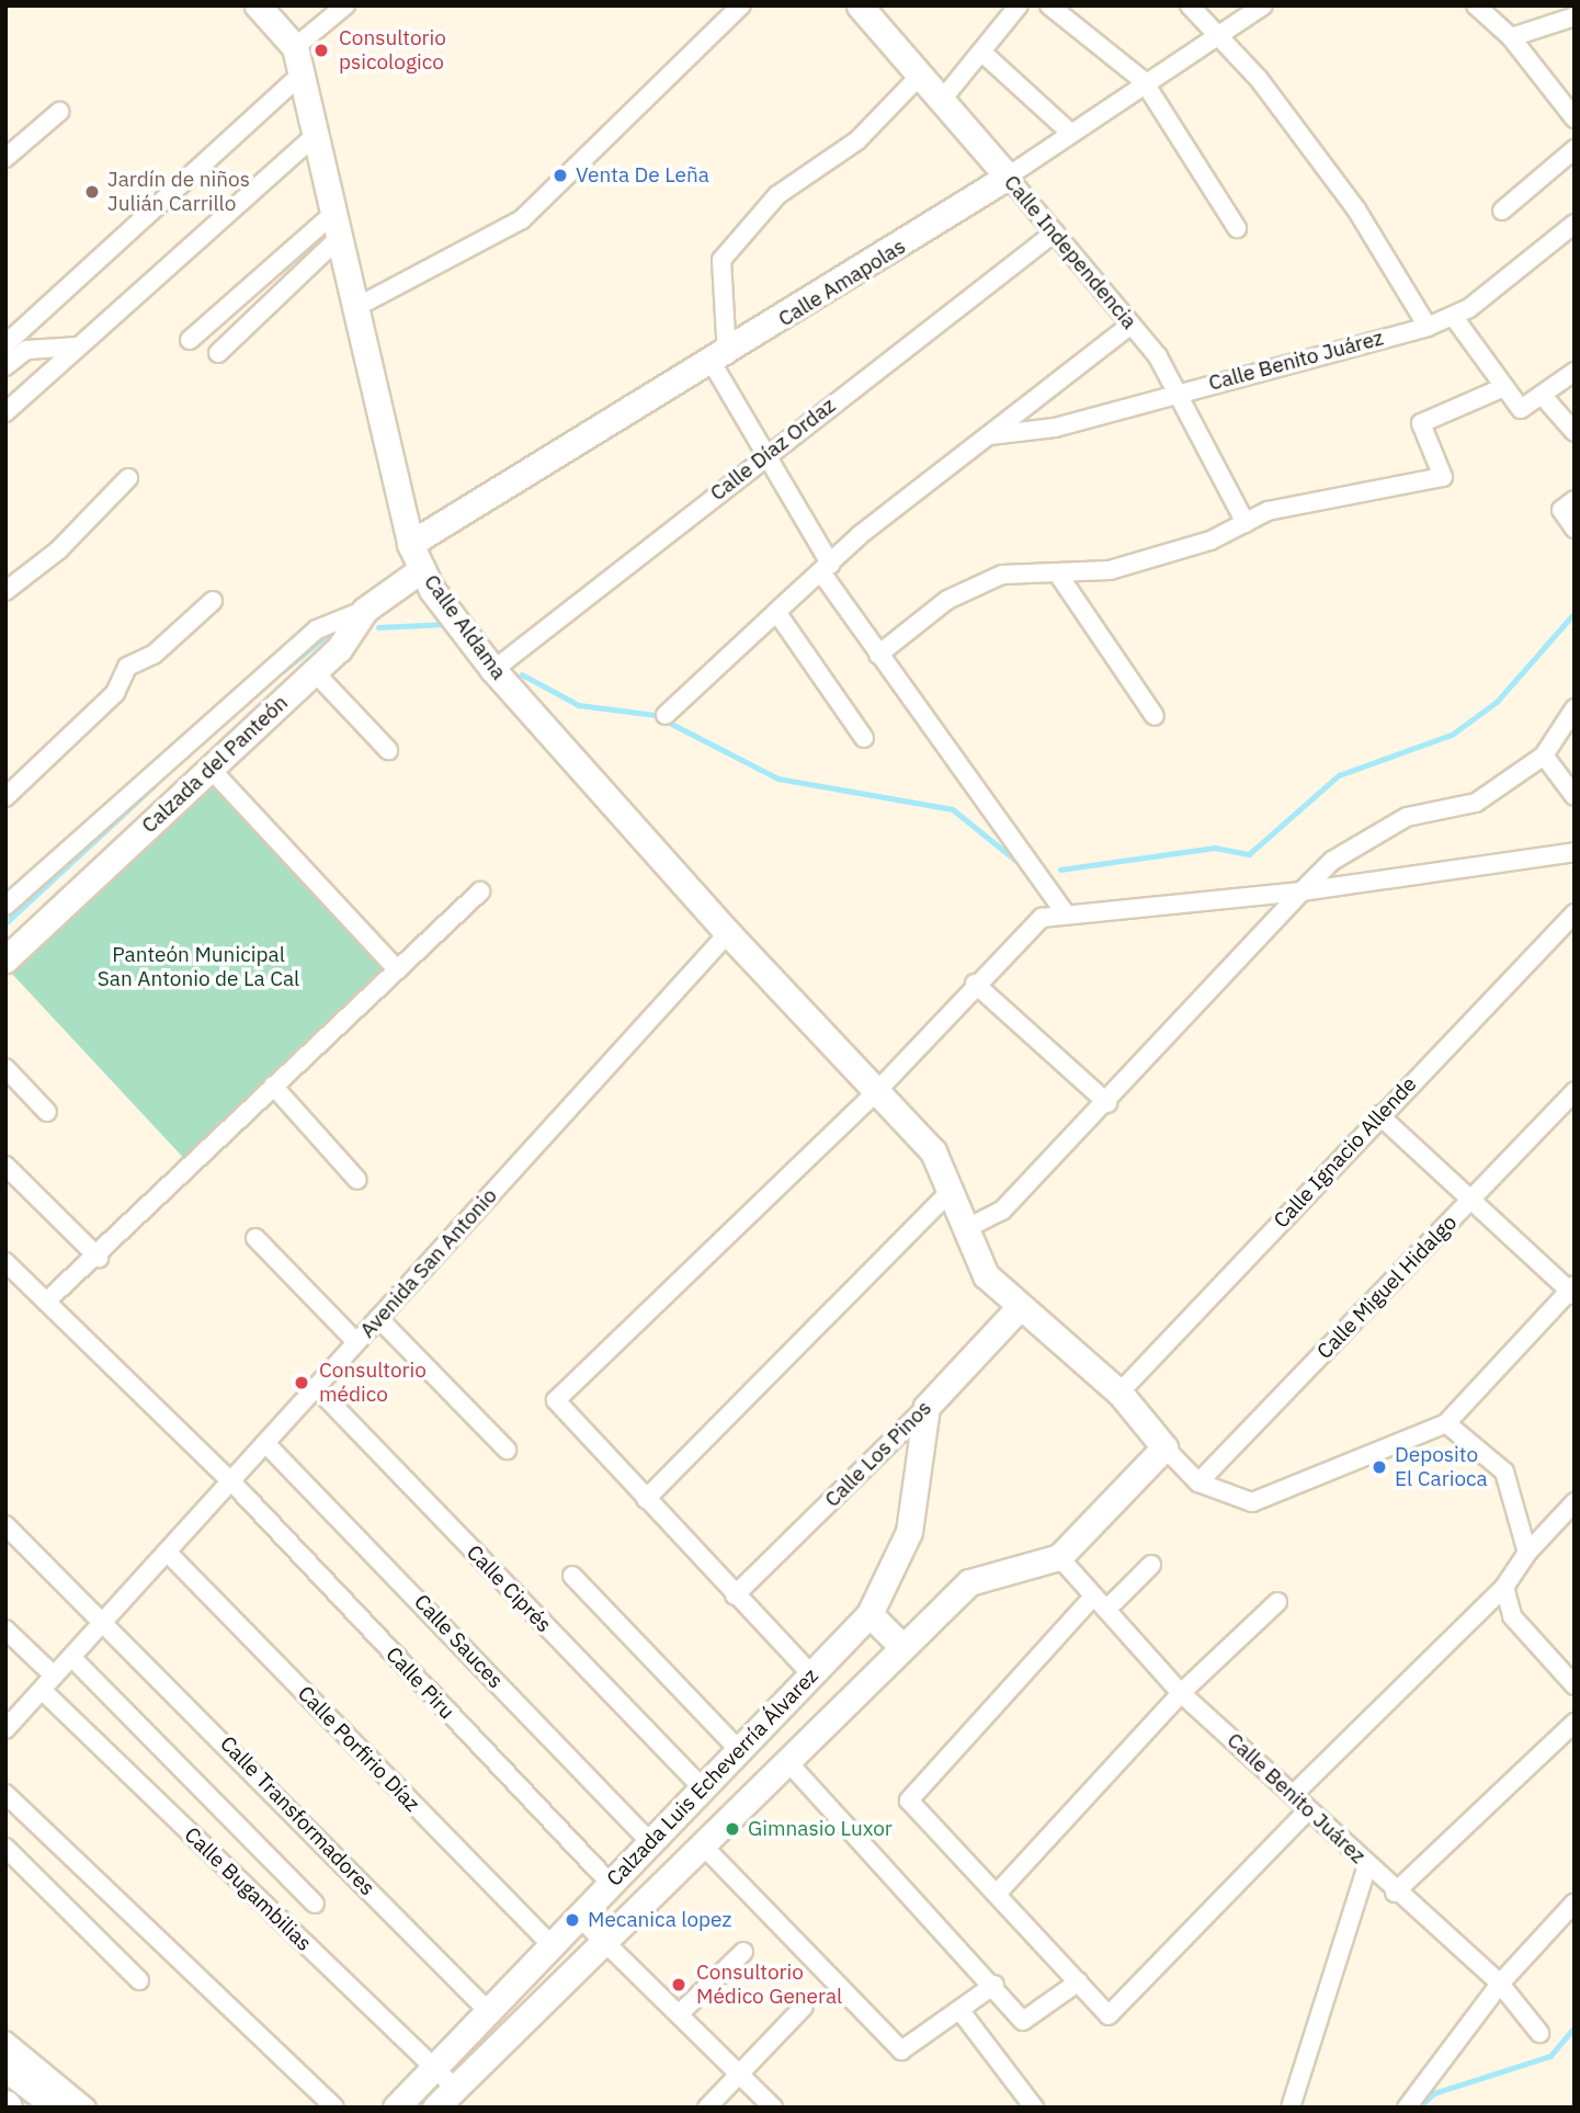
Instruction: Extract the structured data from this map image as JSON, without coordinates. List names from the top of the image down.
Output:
{
  "streets": {
    "street": [
      "Calle Independencia",
      "Calle Amapolas",
      "Calle Benito Juárez",
      "Calle Díaz Ordaz",
      "Calle Aldama",
      "Calzada del Panteón",
      "Calle Ignacio Allende",
      "Avenida San Antonio",
      "Calle Miguel Hidalgo",
      "Calle Los Pinos",
      "Calle Ciprés",
      "Calle Sauces",
      "Calle Piru",
      "Calle Porfirio Díaz",
      "Calzada Luis Echeverría Álvarez",
      "Calle Transformadores",
      "Calle Bugambilias"
    ]
  },
  "crossings": [
    ["Calle Independencia", "Calle Amapolas"],
    ["Calle Independencia", "Calle Benito Juárez"],
    ["Calle Independencia", "Calle Díaz Ordaz"],
    ["Calle Amapolas", "Calle Aldama"],
    ["Calle Benito Juárez", "Calzada Luis Echeverría Álvarez"],
    ["Calle Díaz Ordaz", "Calle Aldama"],
    ["Calle Aldama", "Calzada del Panteón"],
    ["Calle Aldama", "Calle Ignacio Allende"],
    ["Calle Aldama", "Avenida San Antonio"],
    ["Calle Aldama", "Calle Los Pinos"],
    ["Avenida San Antonio", "Calle Ciprés"],
    ["Avenida San Antonio", "Calle Sauces"],
    ["Avenida San Antonio", "Calle Piru"],
    ["Avenida San Antonio", "Calle Porfirio Díaz"],
    ["Avenida San Antonio", "Calle Transformadores"],
    ["Avenida San Antonio", "Calle Bugambilias"],
    ["Calle Los Pinos", "Calzada Luis Echeverría Álvarez"],
    ["Calle Ciprés", "Calzada Luis Echeverría Álvarez"],
    ["Calle Sauces", "Calzada Luis Echeverría Álvarez"],
    ["Calle Piru", "Calzada Luis Echeverría Álvarez"],
    ["Calle Porfirio Díaz", "Calzada Luis Echeverría Álvarez"],
    ["Calzada Luis Echeverría Álvarez", "Calle Transformadores"],
    ["Calzada Luis Echeverría Álvarez", "Calle Bugambilias"]
  ],
  "parks": ["Panteón Municipal San Antonio de La Cal"],
  "places": [
    "Consultorio psicologico",
    "Venta De Leña",
    "Jardín de niños Julián Carrillo",
    "Consultorio médico",
    "Deposito El Carioca",
    "Gimnasio Luxor",
    "Mecanica lopez",
    "Consultorio Médico General"
  ]
}
